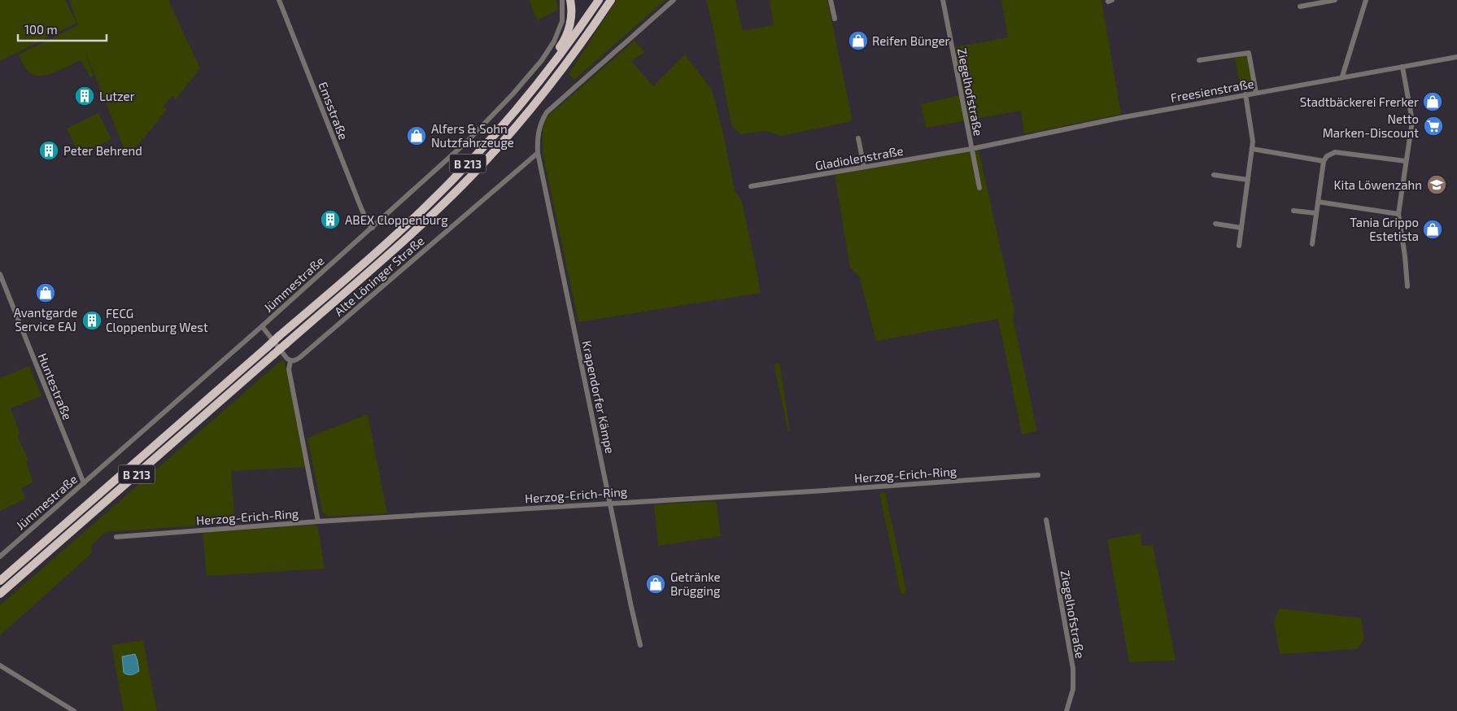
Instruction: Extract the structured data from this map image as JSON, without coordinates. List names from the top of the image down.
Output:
{
  "streets": {
    "highway": ["B 213"],
    "street": [
      "Freesienstraße",
      "Ziegelhofstraße",
      "Emsstraße",
      "Gladiolenstraße",
      "Alte Löninger Straße",
      "Jümmestraße",
      "Huntestraße",
      "Krapendorfer Kämpe",
      "Herzog-Erich-Ring"
    ]
  },
  "crossings": [
    ["Freesienstraße", "Ziegelhofstraße"],
    ["Freesienstraße", "Gladiolenstraße"],
    ["Ziegelhofstraße", "Gladiolenstraße"],
    ["Emsstraße", "Jümmestraße"],
    ["Alte Löninger Straße", "Krapendorfer Kämpe"],
    ["Jümmestraße", "Huntestraße"],
    ["Krapendorfer Kämpe", "Herzog-Erich-Ring"]
  ],
  "places": {
    "shop": [
      "Reifen Bünger",
      "Stadtbäckerei Frerker",
      "Alfers & Sohn Nutzfahrzeuge",
      "Tania Grippo Estetista",
      "Avantgarde Service EAJ",
      "Getränke Brügging"
    ],
    "building": [
      "Lutzer",
      "Peter Behrend",
      "ABEX Cloppenburg",
      "FECG Cloppenburg West"
    ],
    "supermarket": ["Netto Marken-Discount"],
    "school or university": ["Kita Löwenzahn"]
  },
  "scale_bar": "100 m"
}
